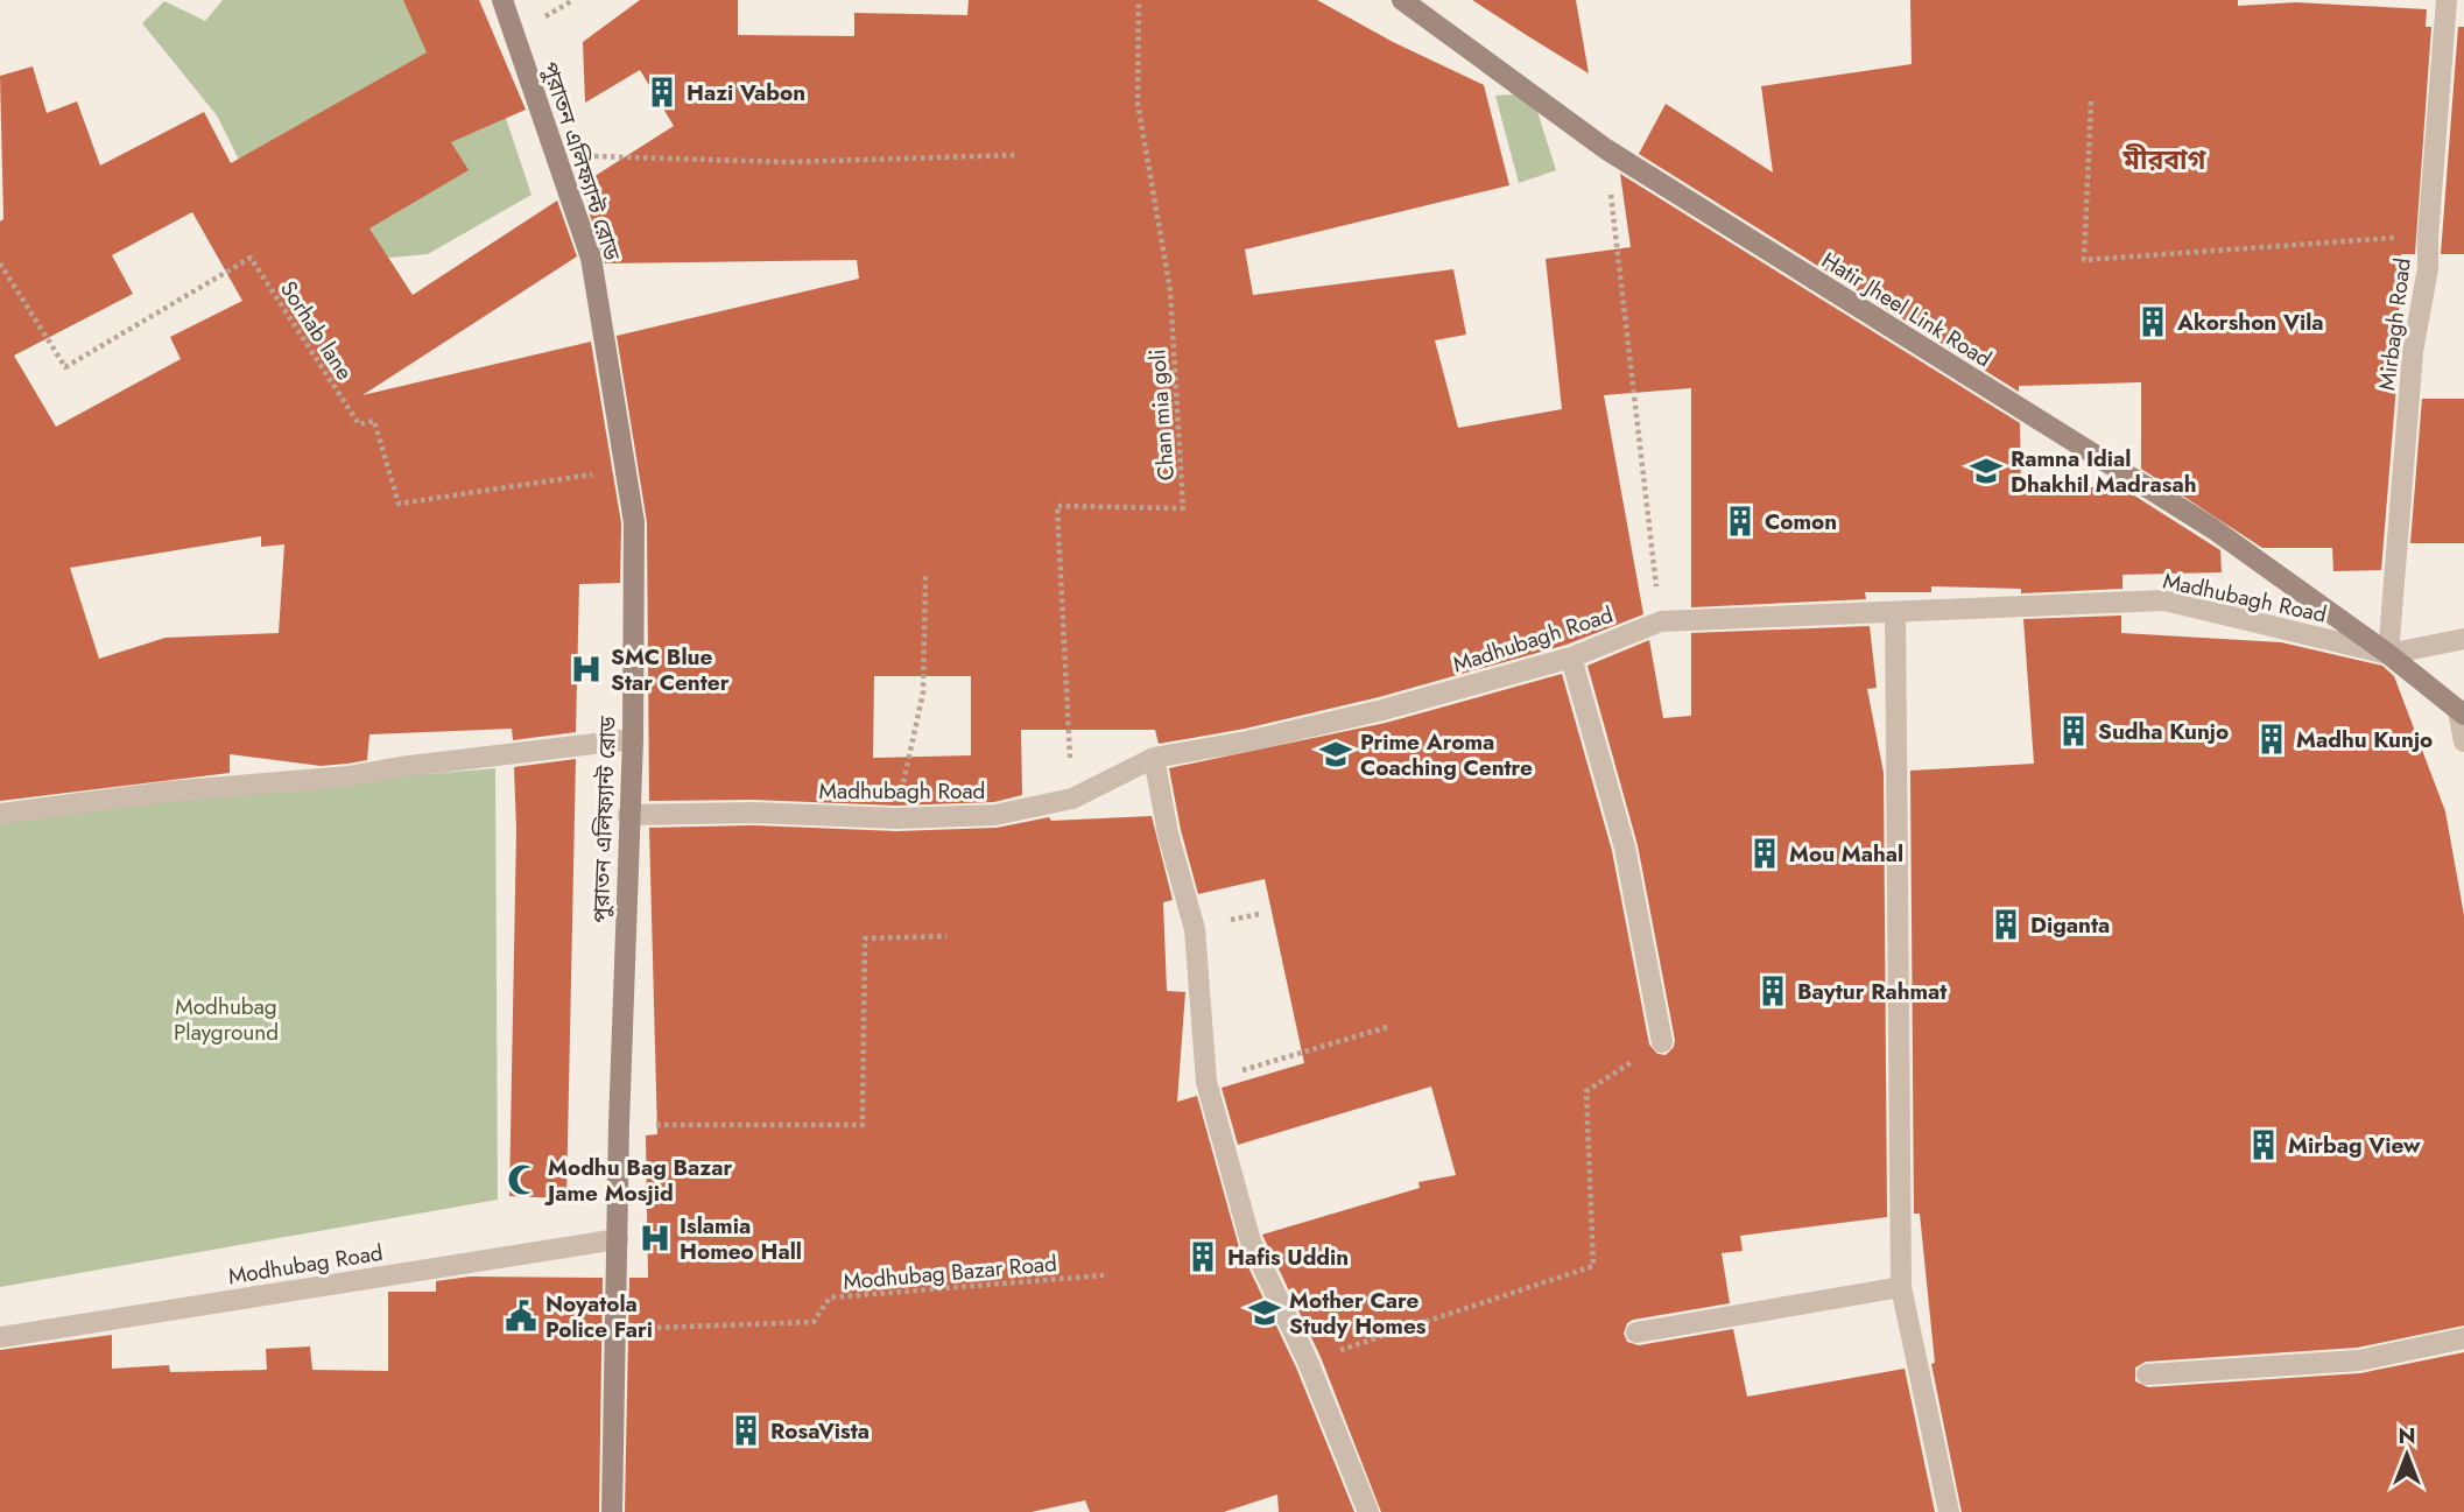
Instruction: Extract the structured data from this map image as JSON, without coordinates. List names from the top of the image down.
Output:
{
  "streets": {
    "street": [
      "পুরাতন এলিফ্যান্ট রোড",
      "Hatir Jheel Link Road",
      "Mirbagh Road",
      "Madhubagh Road",
      "Modhubag Road"
    ],
    "path": ["Sorhab lane", "Chan mia goli", "Modhubag Bazar Road"]
  },
  "crossings": [
    ["পুরাতন এলিফ্যান্ট রোড", "Sorhab lane"],
    ["পুরাতন এলিফ্যান্ট রোড", "Madhubagh Road"],
    ["পুরাতন এলিফ্যান্ট রোড", "Modhubag Road"],
    ["পুরাতন এলিফ্যান্ট রোড", "Modhubag Bazar Road"],
    ["Hatir Jheel Link Road", "Mirbagh Road"],
    ["Hatir Jheel Link Road", "Madhubagh Road"],
    ["Mirbagh Road", "Madhubagh Road"],
    ["Chan mia goli", "Madhubagh Road"]
  ],
  "districts": ["মীরবাগ"],
  "parks": ["Modhubag Playground"],
  "places": {
    "building": [
      "Hazi Vabon",
      "Akorshon Vila",
      "Comon",
      "Sudha Kunjo",
      "Madhu Kunjo",
      "Mou Mahal",
      "Diganta",
      "Baytur Rahmat",
      "Mirbag View",
      "Hafis Uddin",
      "RosaVista"
    ],
    "school or university": ["Ramna Idial Dhakhil Madrasah", "Prime Aroma Coaching Centre", "Mother Care Study Homes"],
    "hospital": ["SMC Blue Star Center", "Islamia Homeo Hall"],
    "mosque": ["Modhu Bag Bazar Jame Mosjid"],
    "public building": ["Noyatola Police Fari"]
  },
  "north": "top"
}
